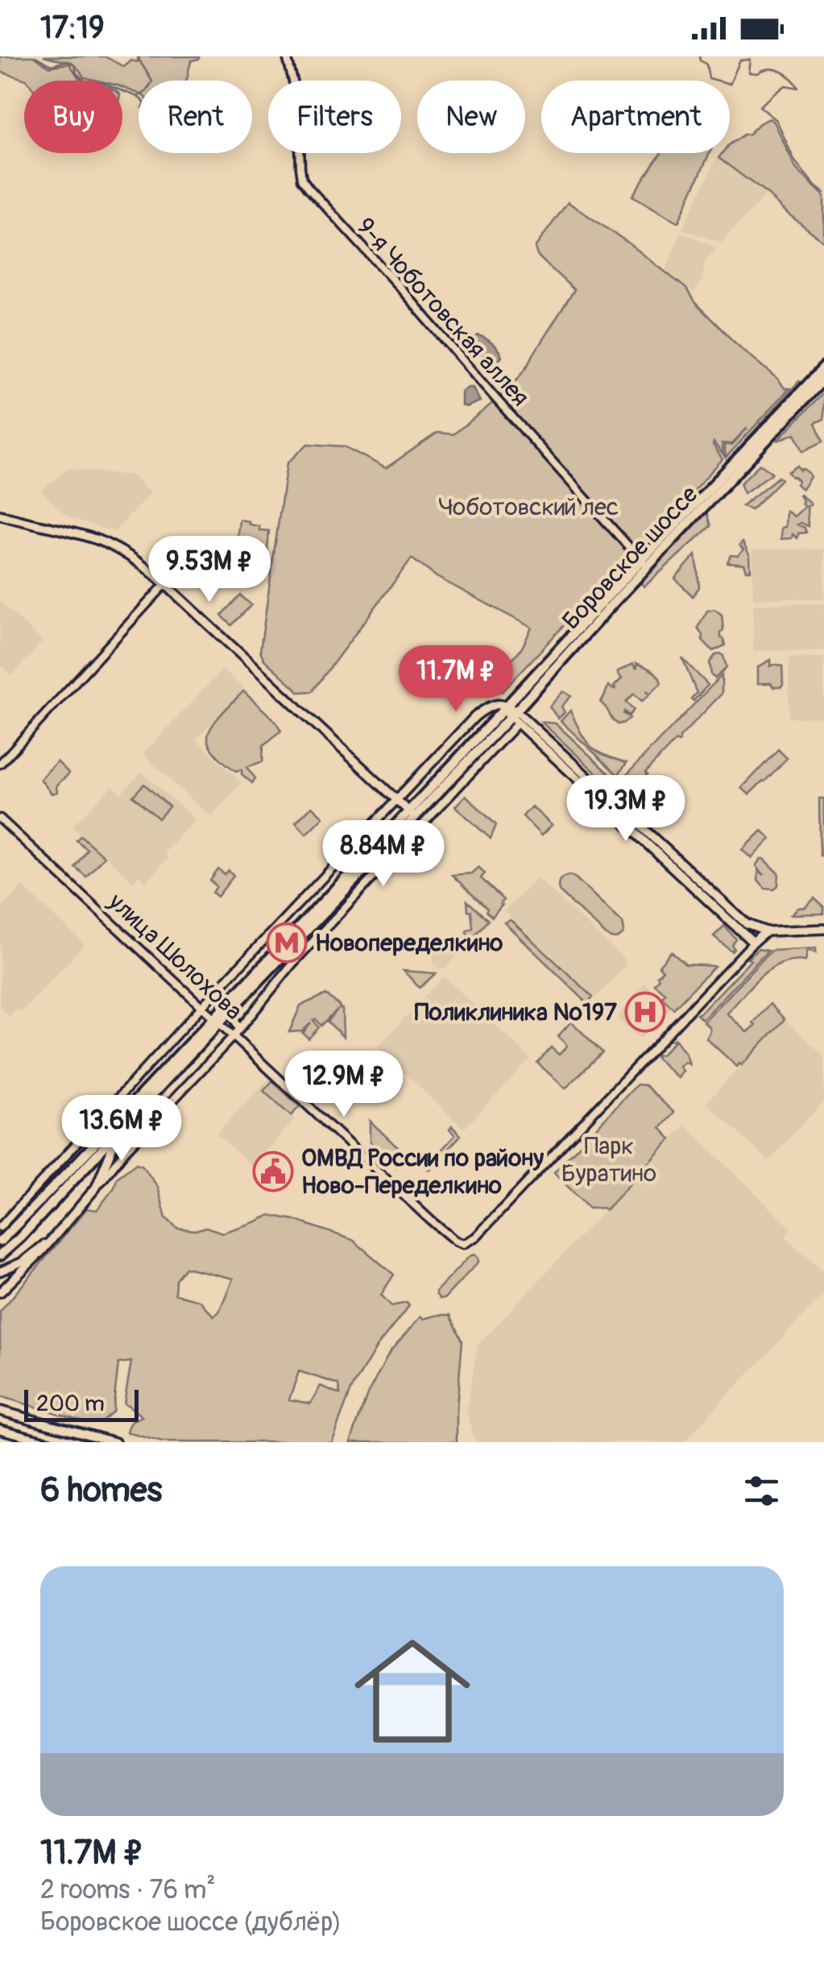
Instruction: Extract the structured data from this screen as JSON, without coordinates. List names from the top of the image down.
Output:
{
  "streets": {
    "main road": ["Боровское шоссе"],
    "street": ["9-я Чоботовская аллея", "улица Шолохова"]
  },
  "crossings": [
    ["9-я Чоботовская аллея", "Боровское шоссе"],
    ["Боровское шоссе", "улица Шолохова"]
  ],
  "parks": ["Чоботовский лес", "Парк Буратино"],
  "places": {
    "metro station": ["Новопеределкино"],
    "hospital": ["Поликлиника №197"],
    "public building": ["ОМВД России по району Ново-Переделкино"]
  },
  "scale_bar": "200 m",
  "page": {
    "status": "17:19",
    "chip": [
      "Buy",
      "Rent",
      "Filters",
      "New",
      "Apartment"
    ],
    "price": [
      "9.53M ₽",
      "11.7M ₽",
      "19.3M ₽",
      "8.84M ₽",
      "12.9M ₽",
      "13.6M ₽"
    ],
    "scale": "200 m",
    "heading": "6 homes",
    "list": [
      {
        "name": "11.7M ₽",
        "note": "2 rooms · 76 m² · Боровское шоссе (дублёр)"
      }
    ]
  }
}
